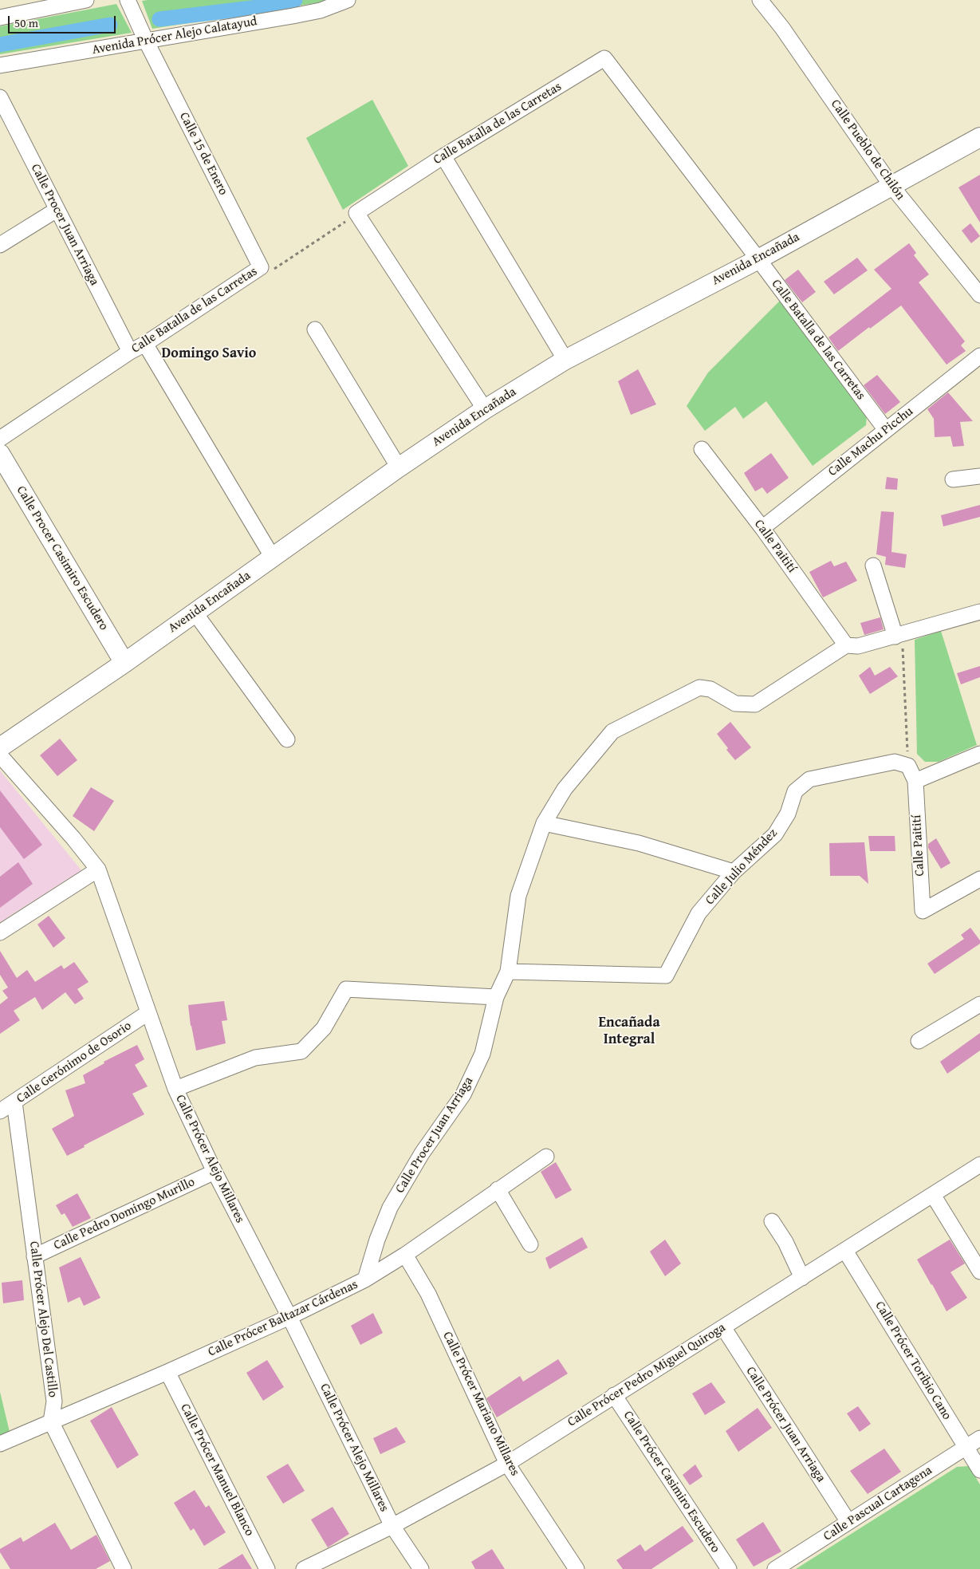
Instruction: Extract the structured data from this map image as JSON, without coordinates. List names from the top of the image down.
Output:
{
  "streets": {
    "main road": ["Avenida Encañada", "Calle Procer Casimiro Escudero"],
    "street": [
      "Avenida Prócer Alejo Calatayud",
      "Calle Batalla de las Carretas",
      "Calle Pueblo de Chilón",
      "Calle 15 de Enero",
      "Calle Procer Juan Arriaga",
      "Calle Machu Picchu",
      "Calle Paitití",
      "Calle Julio Méndez",
      "Calle Gerónimo de Osorio",
      "Calle Prócer Alejo Millares",
      "Calle Pedro Domingo Murillo",
      "Calle Prócer Baltazar Cárdenas",
      "Calle Prócer Alejo Del Castillo",
      "Calle Prócer Toribio Cano",
      "Calle Prócer Pedro Miguel Quiroga",
      "Calle Prócer Mariano Millares",
      "Calle Prócer Juan Arriaga",
      "Calle Prócer Manuel Blanco",
      "Calle Prócer Casimiro Escudero",
      "Calle Pascual Cartagena"
    ]
  },
  "crossings": [
    ["Avenida Prócer Alejo Calatayud", "Calle 15 de Enero"],
    ["Calle Batalla de las Carretas", "Calle 15 de Enero"],
    ["Calle Batalla de las Carretas", "Calle Procer Juan Arriaga"],
    ["Calle Batalla de las Carretas", "Avenida Encañada"],
    ["Calle Batalla de las Carretas", "Calle Machu Picchu"],
    ["Calle Pueblo de Chilón", "Avenida Encañada"],
    ["Calle Procer Juan Arriaga", "Calle Paitití"],
    ["Calle Procer Juan Arriaga", "Calle Julio Méndez"],
    ["Calle Procer Juan Arriaga", "Calle Prócer Baltazar Cárdenas"],
    ["Avenida Encañada", "Calle Procer Casimiro Escudero"],
    ["Calle Machu Picchu", "Calle Paitití"],
    ["Calle Gerónimo de Osorio", "Calle Prócer Alejo Millares"],
    ["Calle Gerónimo de Osorio", "Calle Prócer Alejo Del Castillo"],
    ["Calle Prócer Alejo Millares", "Calle Pedro Domingo Murillo"],
    ["Calle Prócer Alejo Millares", "Calle Prócer Baltazar Cárdenas"],
    ["Calle Prócer Alejo Millares", "Calle Prócer Pedro Miguel Quiroga"],
    ["Calle Pedro Domingo Murillo", "Calle Prócer Alejo Del Castillo"],
    ["Calle Prócer Baltazar Cárdenas", "Calle Prócer Alejo Del Castillo"],
    ["Calle Prócer Baltazar Cárdenas", "Calle Prócer Mariano Millares"],
    ["Calle Prócer Baltazar Cárdenas", "Calle Prócer Manuel Blanco"],
    ["Calle Prócer Toribio Cano", "Calle Prócer Pedro Miguel Quiroga"],
    ["Calle Prócer Toribio Cano", "Calle Pascual Cartagena"],
    ["Calle Prócer Pedro Miguel Quiroga", "Calle Prócer Mariano Millares"],
    ["Calle Prócer Pedro Miguel Quiroga", "Calle Prócer Juan Arriaga"],
    ["Calle Prócer Pedro Miguel Quiroga", "Calle Prócer Casimiro Escudero"],
    ["Calle Prócer Juan Arriaga", "Calle Pascual Cartagena"]
  ],
  "districts": ["Domingo Savio", "Encañada Integral"],
  "scale_bar": "50 m"
}
